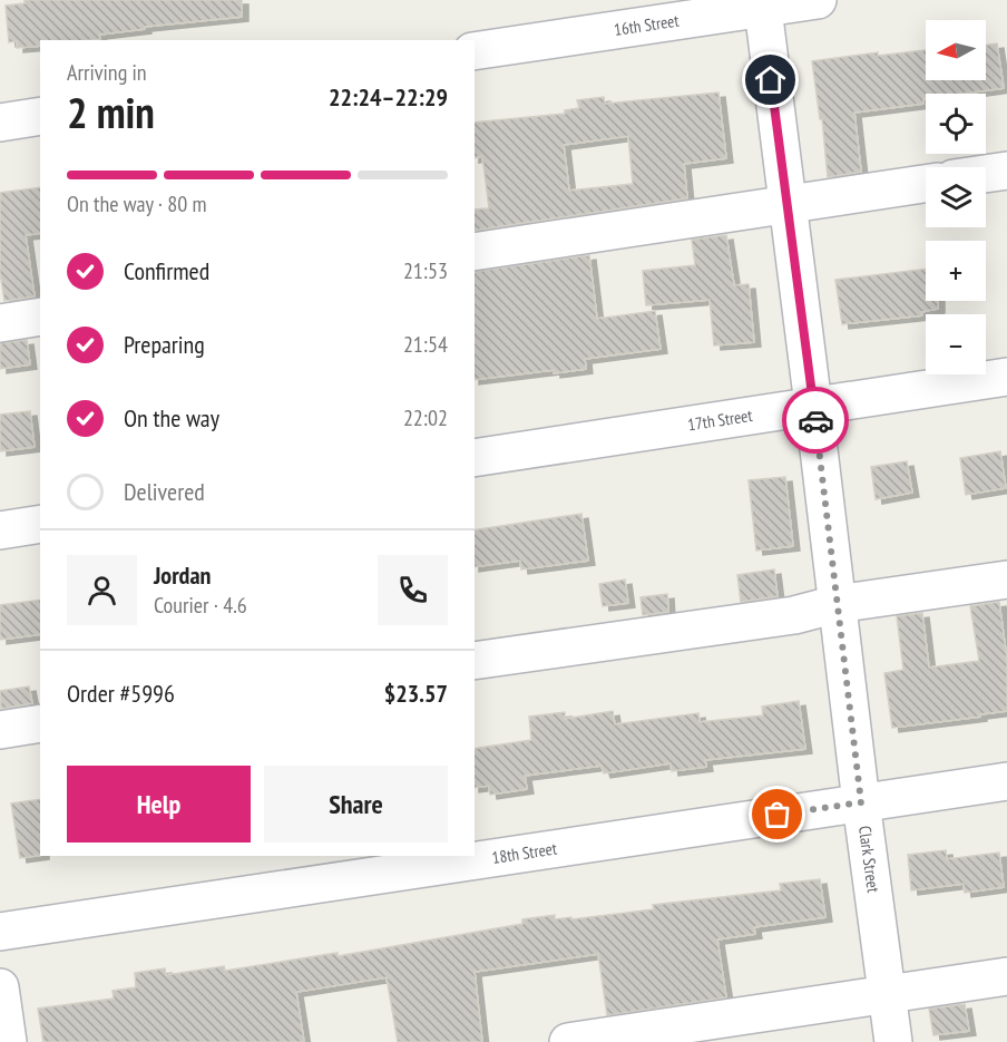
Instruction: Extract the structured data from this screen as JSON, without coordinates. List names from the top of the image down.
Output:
{
  "streets": {
    "street": [
      "16th Street",
      "17th Street",
      "18th Street",
      "Clark Street"
    ]
  },
  "crossings": [
    ["16th Street", "Clark Street"],
    ["17th Street", "Clark Street"],
    ["18th Street", "Clark Street"]
  ],
  "north": "left",
  "page": {
    "map_buttons": ["+", "−"],
    "heading": ["2 min", "Arriving in", "22:24–22:29"],
    "panel": [
      "Jordan",
      "Courier · 4.6",
      "Order #5996",
      "$23.57"
    ],
    "bar": "On the way · 80 m",
    "list": [
      ["Confirmed", "21:53"],
      ["Preparing", "21:54"],
      ["On the way", "22:02"],
      "Delivered"
    ],
    "buttons": ["Help", "Share"]
  }
}
